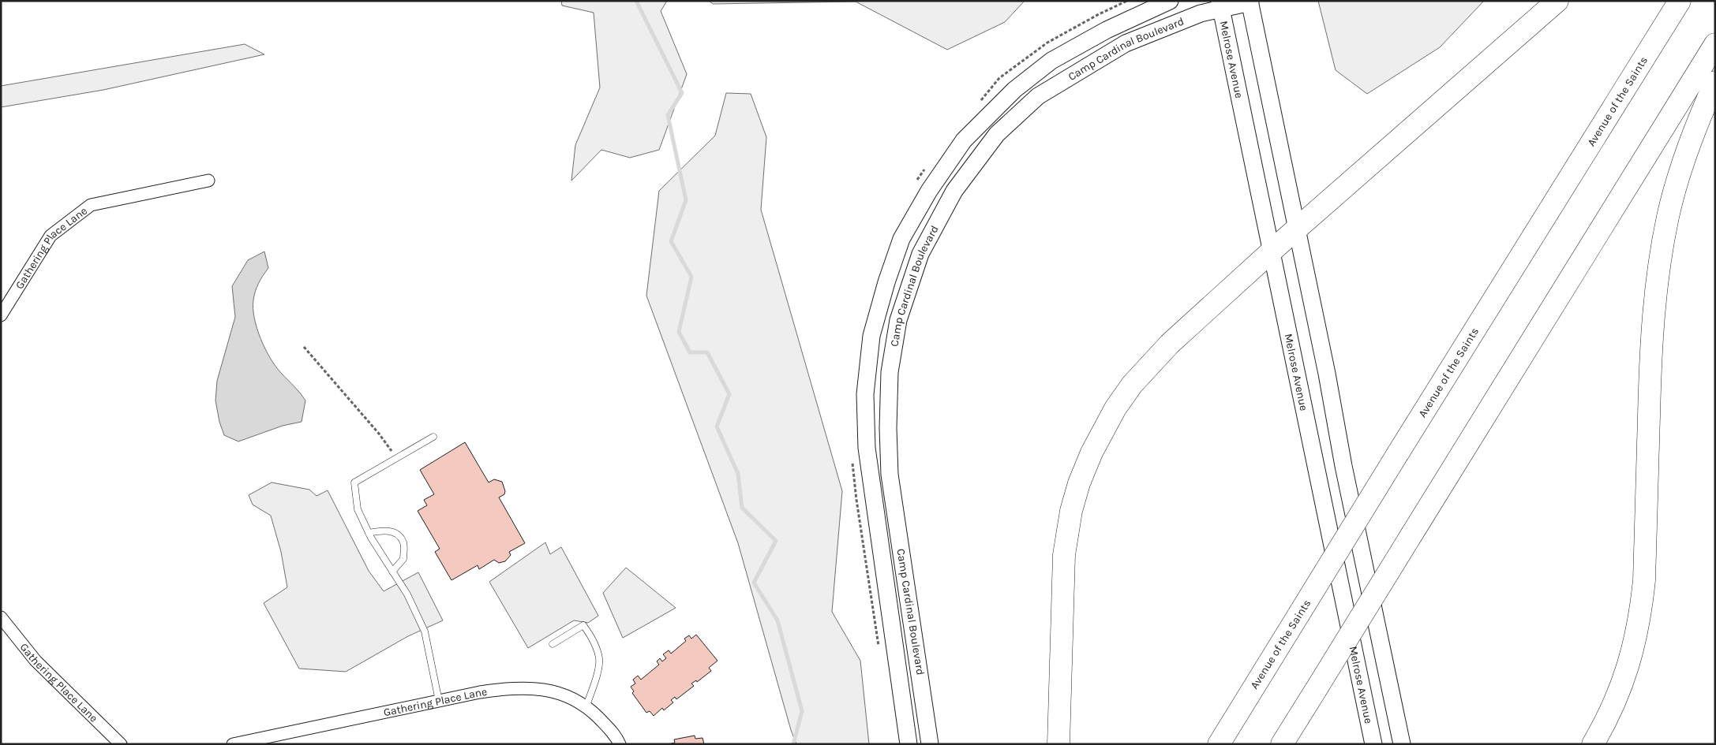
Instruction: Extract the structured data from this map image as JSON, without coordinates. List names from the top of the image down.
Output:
{
  "streets": {
    "highway": ["Avenue of the Saints"],
    "street": ["Camp Cardinal Boulevard", "Melrose Avenue", "Gathering Place Lane"]
  },
  "crossings": [
    ["Camp Cardinal Boulevard", "Melrose Avenue"]
  ]
}
